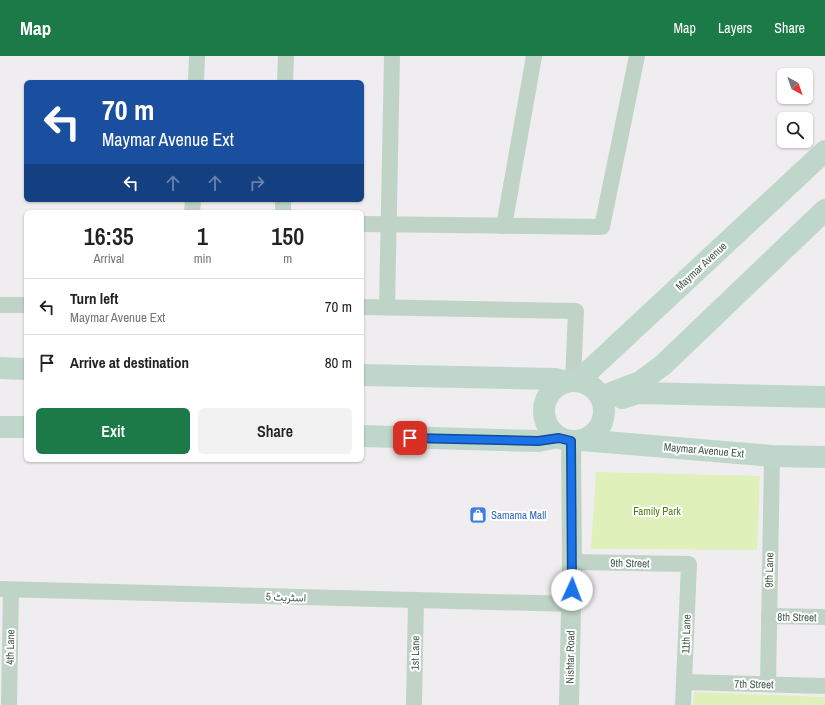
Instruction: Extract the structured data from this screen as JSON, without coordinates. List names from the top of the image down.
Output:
{
  "streets": {
    "main road": ["Maymar Avenue", "Maymar Avenue Ext"],
    "street": [
      "9th Street",
      "9th Lane",
      "اسٹریٹ 5",
      "8th Street",
      "11th Lane",
      "4th Lane",
      "1st Lane",
      "Nishtar Road",
      "7th Street"
    ]
  },
  "crossings": [
    ["Maymar Avenue", "Maymar Avenue Ext"],
    ["Maymar Avenue", "Nishtar Road"],
    ["Maymar Avenue Ext", "9th Lane"],
    ["Maymar Avenue Ext", "Nishtar Road"],
    ["9th Street", "11th Lane"],
    ["9th Street", "Nishtar Road"],
    ["9th Lane", "8th Street"],
    ["9th Lane", "7th Street"],
    ["اسٹریٹ 5", "4th Lane"],
    ["اسٹریٹ 5", "1st Lane"],
    ["اسٹریٹ 5", "Nishtar Road"],
    ["11th Lane", "7th Street"]
  ],
  "parks": ["Family Park"],
  "places": {
    "shop": ["Samama Mall"]
  },
  "north": "bottom right",
  "page": {
    "header": "Map",
    "nav": ["Map", "Layers", "Share"],
    "turn": ["70 m", "Maymar Avenue Ext"],
    "eta": [
      "16:35",
      "Arrival",
      "1",
      "min",
      "150",
      "m"
    ],
    "list": [
      {
        "name": "Turn left",
        "note": "Maymar Avenue Ext",
        "value": "70 m"
      },
      {
        "name": "Arrive at destination",
        "value": "80 m"
      }
    ],
    "buttons": ["Exit", "Share"]
  }
}
